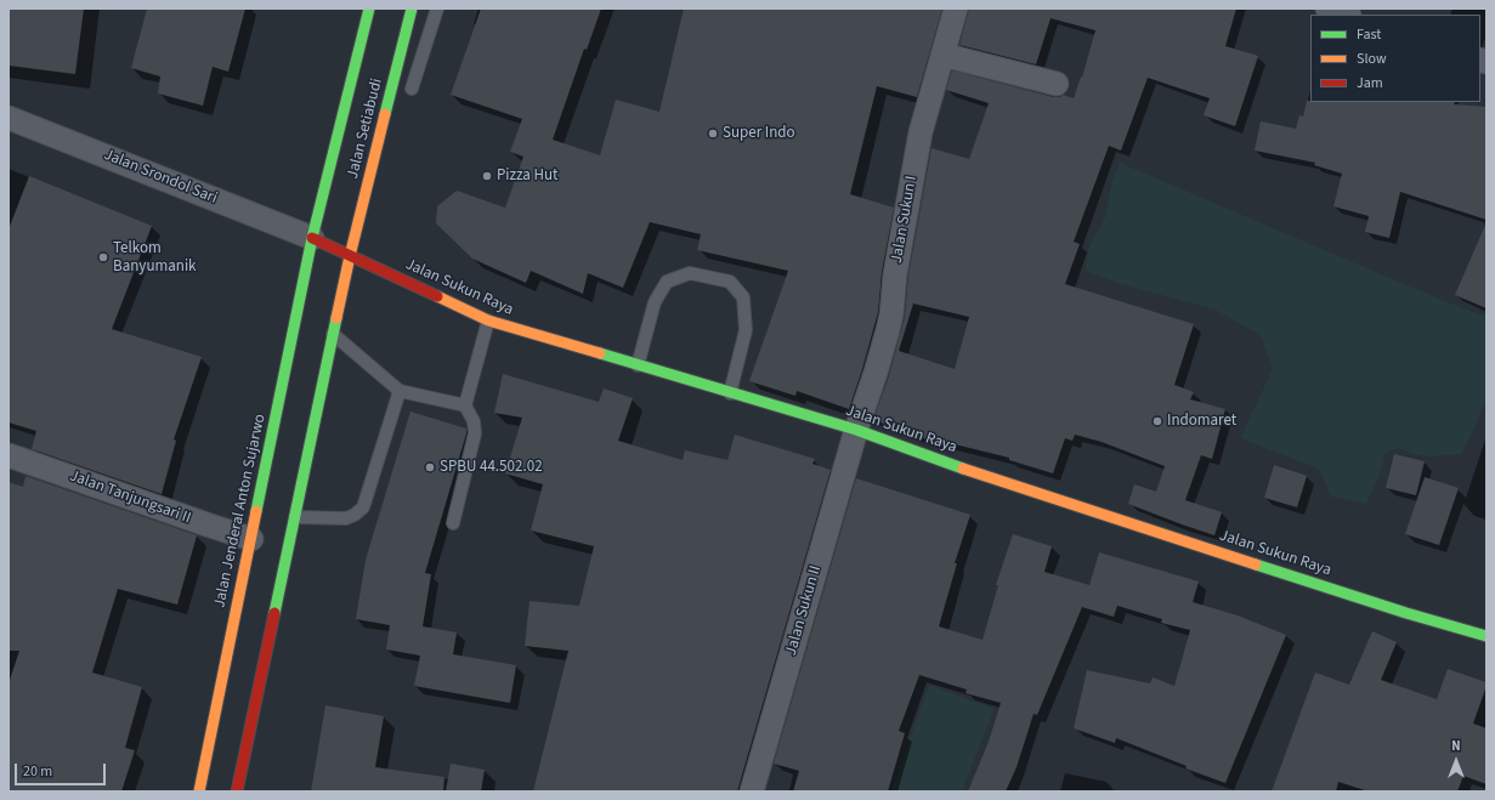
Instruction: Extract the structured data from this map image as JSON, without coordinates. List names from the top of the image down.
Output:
{
  "streets": {
    "main road": ["Jalan Setiabudi", "Jalan Sukun Raya", "Jalan Jenderal Anton Sujarwo"],
    "street": [
      "Jalan Srondol Sari",
      "Jalan Sukun I",
      "Jalan Tanjungsari II",
      "Jalan Sukun II"
    ]
  },
  "crossings": [
    ["Jalan Setiabudi", "Jalan Srondol Sari"],
    ["Jalan Setiabudi", "Jalan Sukun Raya"],
    ["Jalan Setiabudi", "Jalan Jenderal Anton Sujarwo"],
    ["Jalan Srondol Sari", "Jalan Sukun Raya"],
    ["Jalan Srondol Sari", "Jalan Jenderal Anton Sujarwo"],
    ["Jalan Sukun I", "Jalan Sukun Raya"],
    ["Jalan Sukun I", "Jalan Sukun II"],
    ["Jalan Sukun Raya", "Jalan Jenderal Anton Sujarwo"],
    ["Jalan Sukun Raya", "Jalan Sukun II"],
    ["Jalan Tanjungsari II", "Jalan Jenderal Anton Sujarwo"]
  ],
  "places": [
    "Super Indo",
    "Pizza Hut",
    "Telkom Banyumanik",
    "Indomaret",
    "SPBU 44.502.02"
  ],
  "legend": ["Fast", "Slow", "Jam"],
  "scale_bar": "20 m",
  "north": "top"
}
